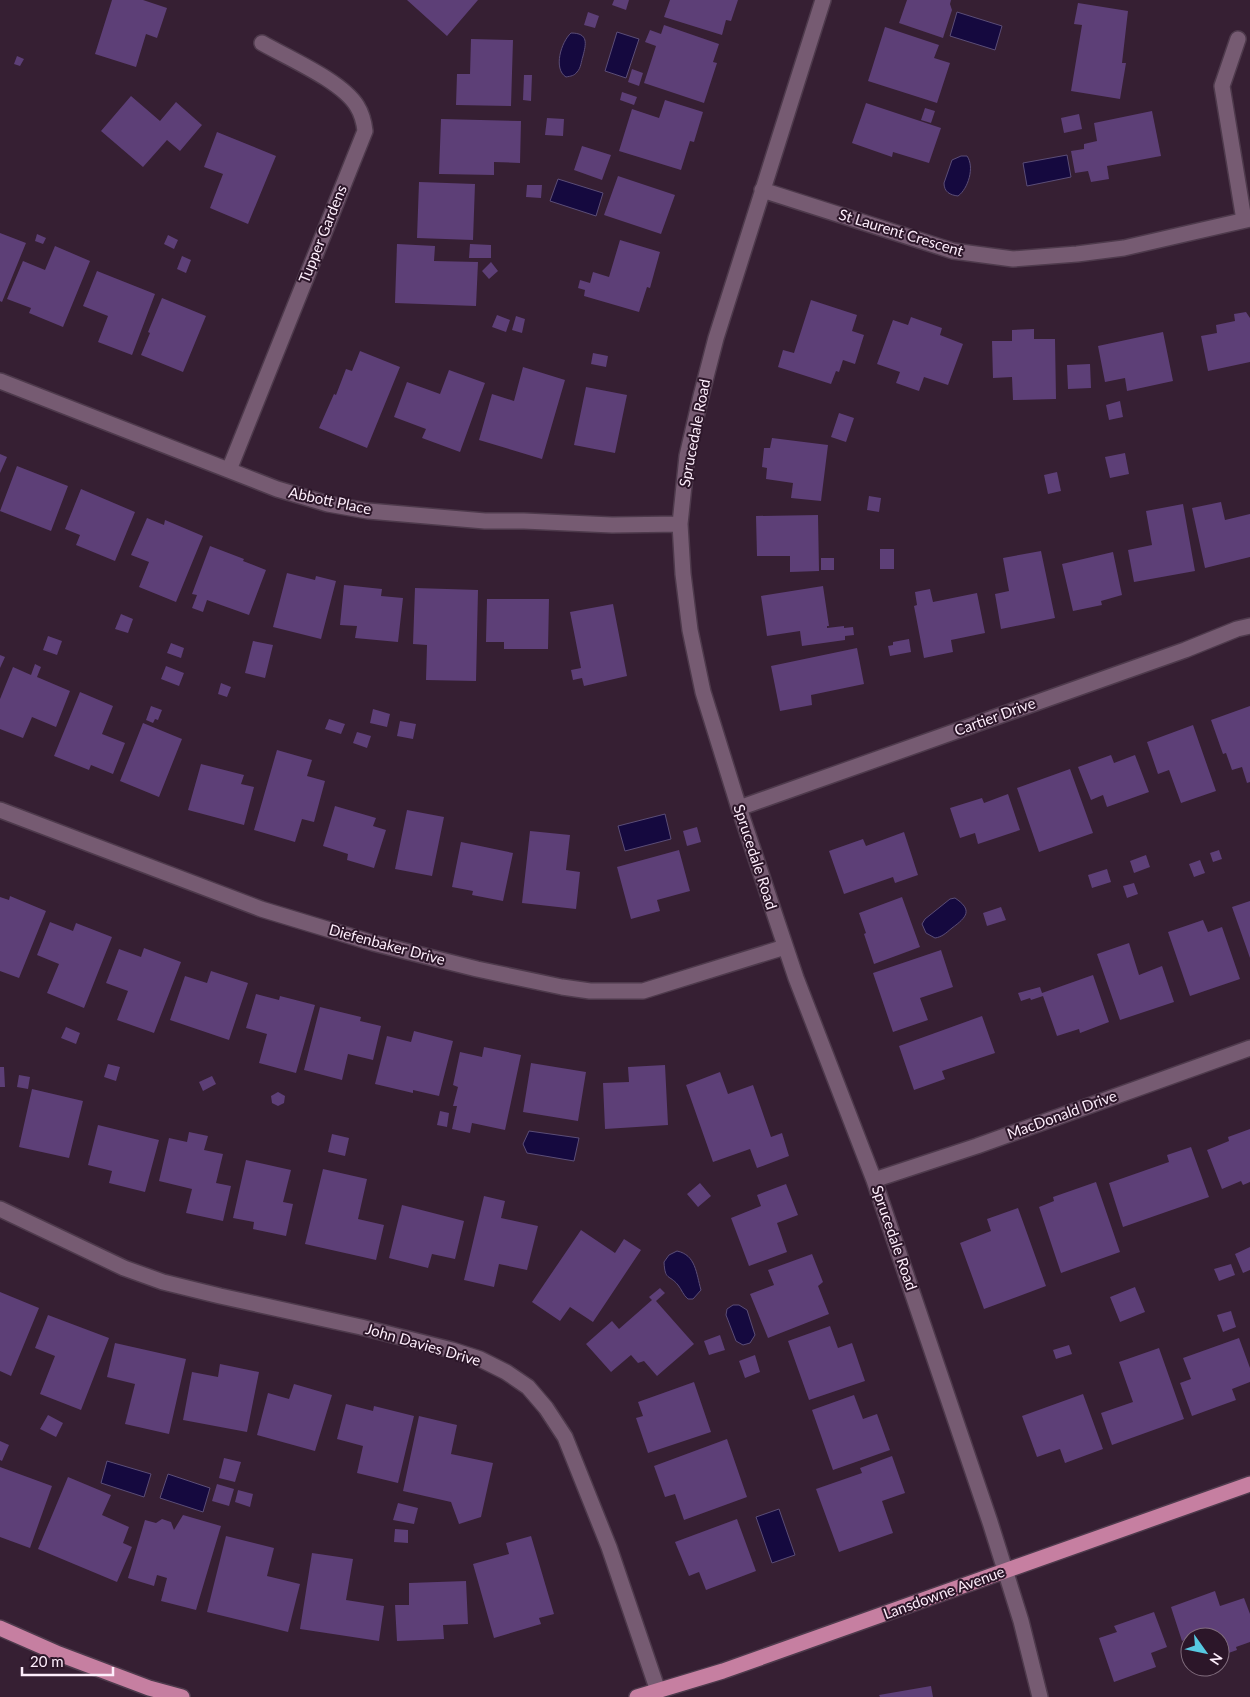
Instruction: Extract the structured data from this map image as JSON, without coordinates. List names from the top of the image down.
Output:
{
  "streets": {
    "main road": ["Lansdowne Avenue"],
    "street": [
      "St Laurent Crescent",
      "Tupper Gardens",
      "Sprucedale Road",
      "Abbott Place",
      "Cartier Drive",
      "Diefenbaker Drive",
      "MacDonald Drive",
      "John Davies Drive"
    ]
  },
  "crossings": [
    ["St Laurent Crescent", "Sprucedale Road"],
    ["Tupper Gardens", "Abbott Place"],
    ["Sprucedale Road", "Abbott Place"],
    ["Sprucedale Road", "Cartier Drive"],
    ["Sprucedale Road", "Diefenbaker Drive"],
    ["Sprucedale Road", "MacDonald Drive"],
    ["Sprucedale Road", "Lansdowne Avenue"],
    ["John Davies Drive", "Lansdowne Avenue"]
  ],
  "scale_bar": "20 m",
  "north": "bottom right"
}
